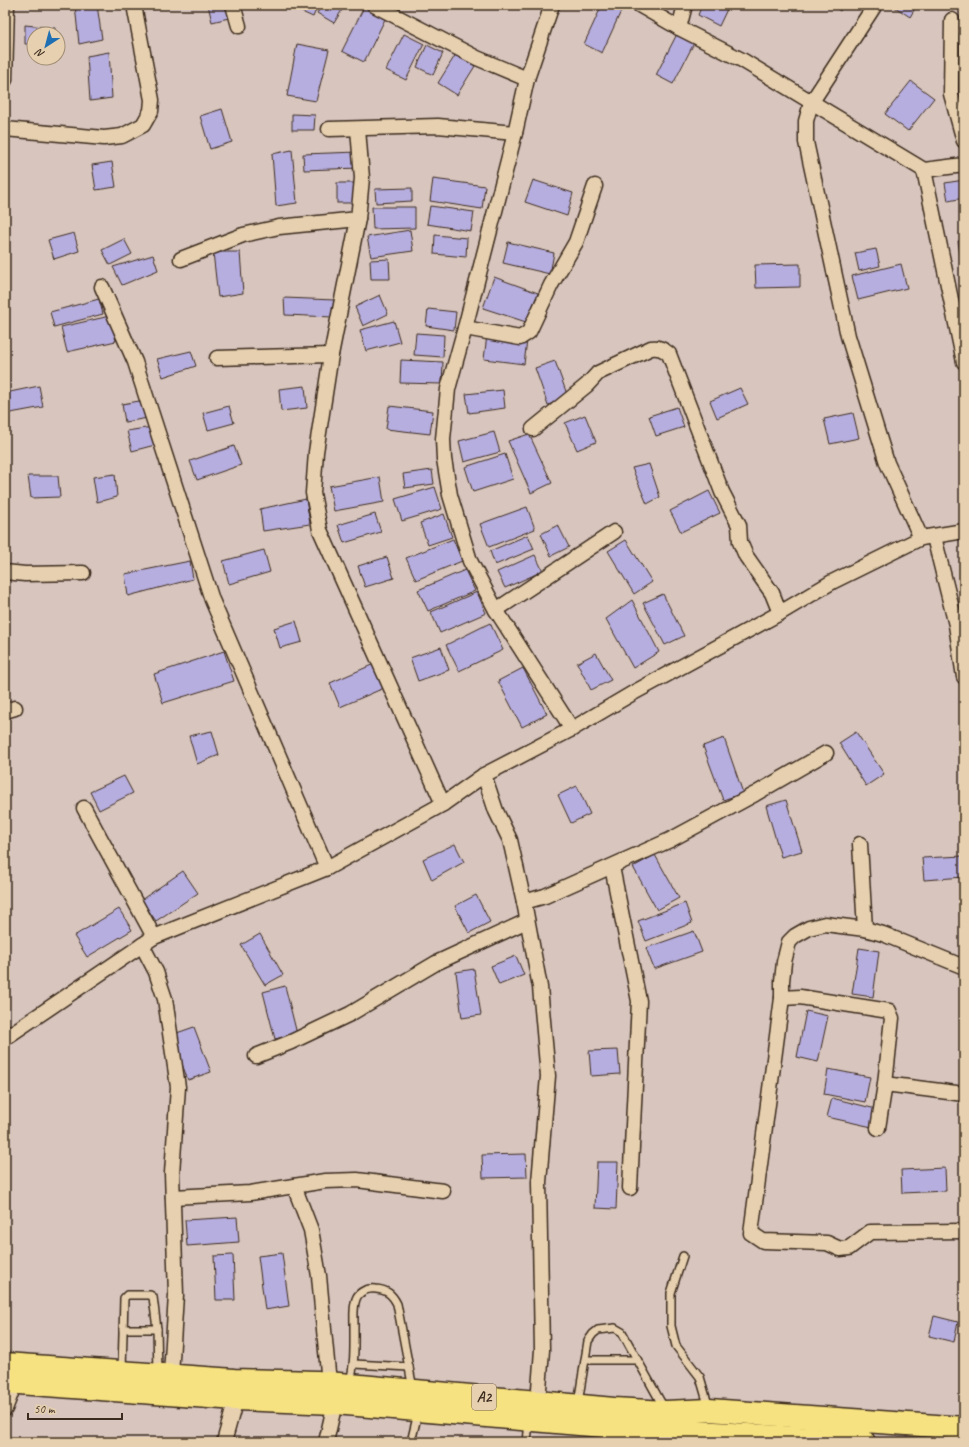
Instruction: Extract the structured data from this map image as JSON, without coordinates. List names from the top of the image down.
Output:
{
  "streets": {
    "highway": ["A2"]
  },
  "scale_bar": "50 m",
  "north": "bottom left"
}
